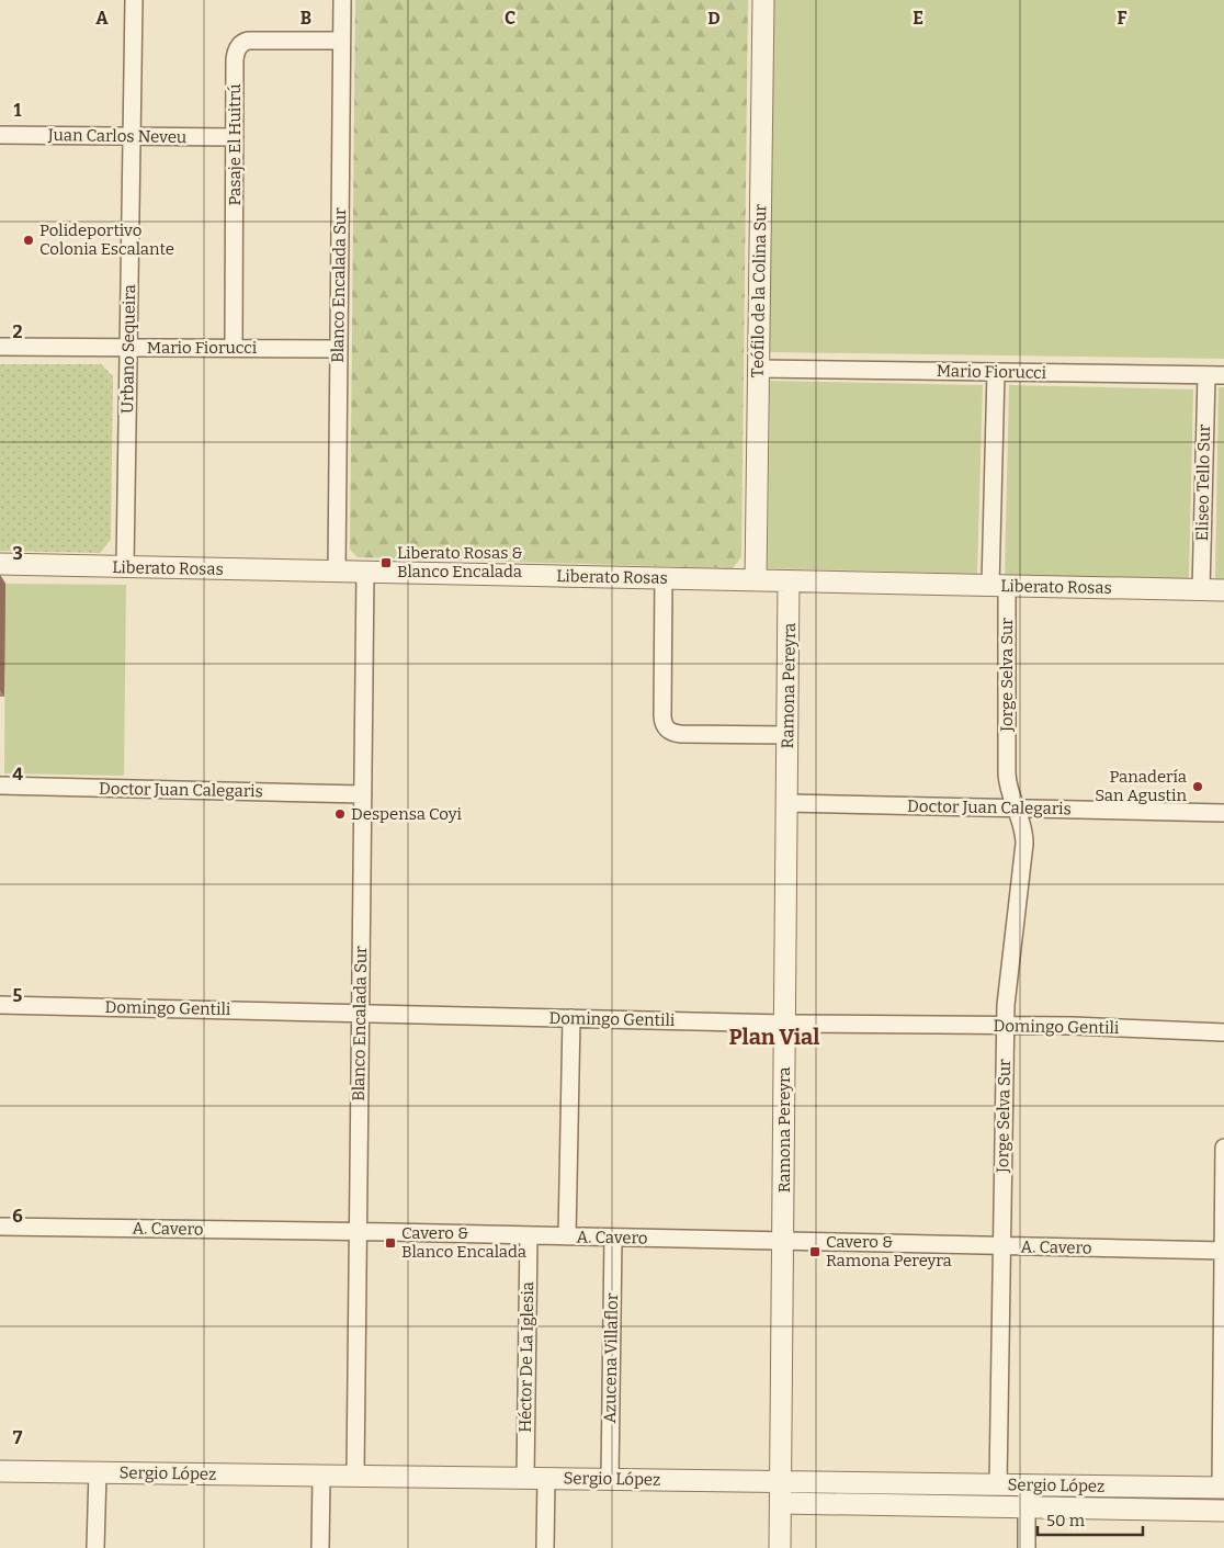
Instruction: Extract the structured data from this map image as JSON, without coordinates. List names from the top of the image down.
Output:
{
  "streets": {
    "street": [
      "Juan Carlos Neveu",
      "Pasaje El Huitrú",
      "Blanco Encalada Sur",
      "Teófilo de la Colina Sur",
      "Mario Fiorucci",
      "Urbano Sequeira",
      "Eliseo Tello Sur",
      "Liberato Rosas",
      "Jorge Selva Sur",
      "Ramona Pereyra",
      "Doctor Juan Calegaris",
      "Domingo Gentili",
      "A. Cavero",
      "Héctor De La Iglesia",
      "Azucena Villaflor",
      "Sergio López"
    ]
  },
  "crossings": [
    ["Juan Carlos Neveu", "Pasaje El Huitrú"],
    ["Juan Carlos Neveu", "Urbano Sequeira"],
    ["Pasaje El Huitrú", "Blanco Encalada Sur"],
    ["Pasaje El Huitrú", "Mario Fiorucci"],
    ["Blanco Encalada Sur", "Mario Fiorucci"],
    ["Blanco Encalada Sur", "Liberato Rosas"],
    ["Blanco Encalada Sur", "Doctor Juan Calegaris"],
    ["Blanco Encalada Sur", "Domingo Gentili"],
    ["Blanco Encalada Sur", "A. Cavero"],
    ["Blanco Encalada Sur", "Sergio López"],
    ["Teófilo de la Colina Sur", "Mario Fiorucci"],
    ["Teófilo de la Colina Sur", "Liberato Rosas"],
    ["Mario Fiorucci", "Urbano Sequeira"],
    ["Mario Fiorucci", "Eliseo Tello Sur"],
    ["Mario Fiorucci", "Jorge Selva Sur"],
    ["Urbano Sequeira", "Liberato Rosas"],
    ["Eliseo Tello Sur", "Liberato Rosas"],
    ["Liberato Rosas", "Jorge Selva Sur"],
    ["Liberato Rosas", "Ramona Pereyra"],
    ["Jorge Selva Sur", "Doctor Juan Calegaris"],
    ["Jorge Selva Sur", "Domingo Gentili"],
    ["Jorge Selva Sur", "A. Cavero"],
    ["Jorge Selva Sur", "Sergio López"],
    ["Ramona Pereyra", "Doctor Juan Calegaris"],
    ["Ramona Pereyra", "Domingo Gentili"],
    ["Ramona Pereyra", "A. Cavero"],
    ["Ramona Pereyra", "Sergio López"],
    ["A. Cavero", "Héctor De La Iglesia"],
    ["A. Cavero", "Azucena Villaflor"],
    ["Héctor De La Iglesia", "Sergio López"],
    ["Azucena Villaflor", "Sergio López"]
  ],
  "districts": ["Plan Vial"],
  "places": {
    "other": ["Polideportivo Colonia Escalante", "Panadería San Agustin", "Despensa Coyi"],
    "transit": ["Liberato Rosas & Blanco Encalada", "Cavero & Blanco Encalada", "Cavero & Ramona Pereyra"]
  },
  "scale_bar": "50 m",
  "grid": {
    "columns": [
      "A",
      "B",
      "C",
      "D",
      "E",
      "F"
    ],
    "rows": [
      "1",
      "2",
      "3",
      "4",
      "5",
      "6",
      "7"
    ]
  }
}
